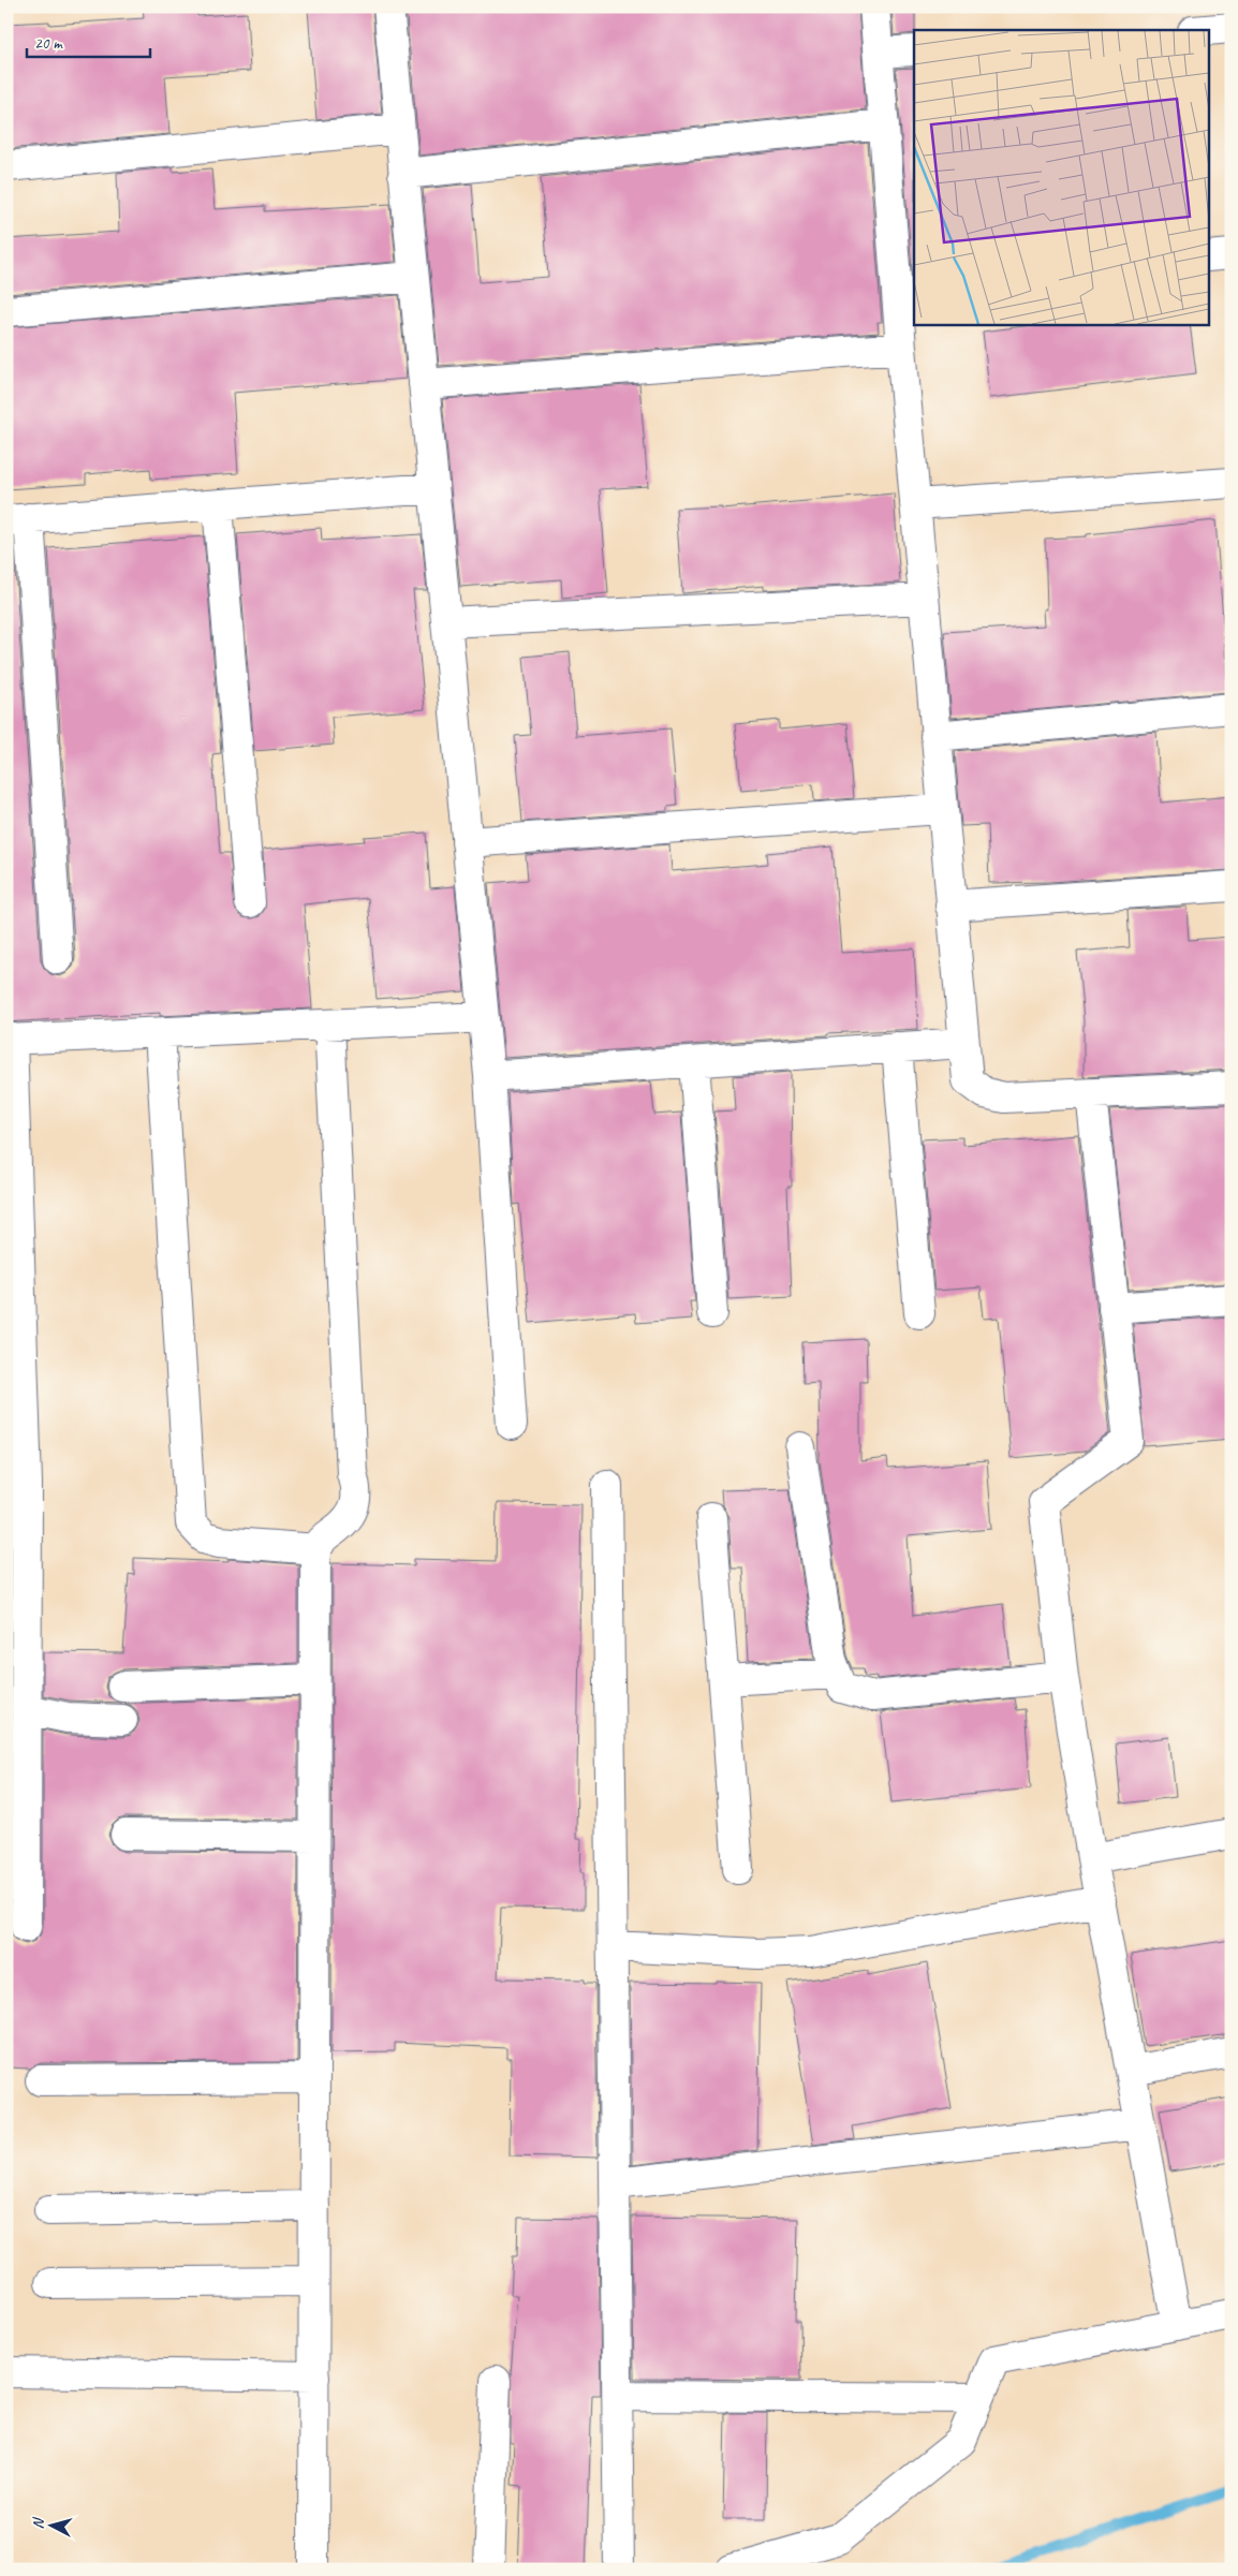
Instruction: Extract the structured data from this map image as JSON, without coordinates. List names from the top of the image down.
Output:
{
  "scale_bar": "20 m",
  "north": "left"
}
